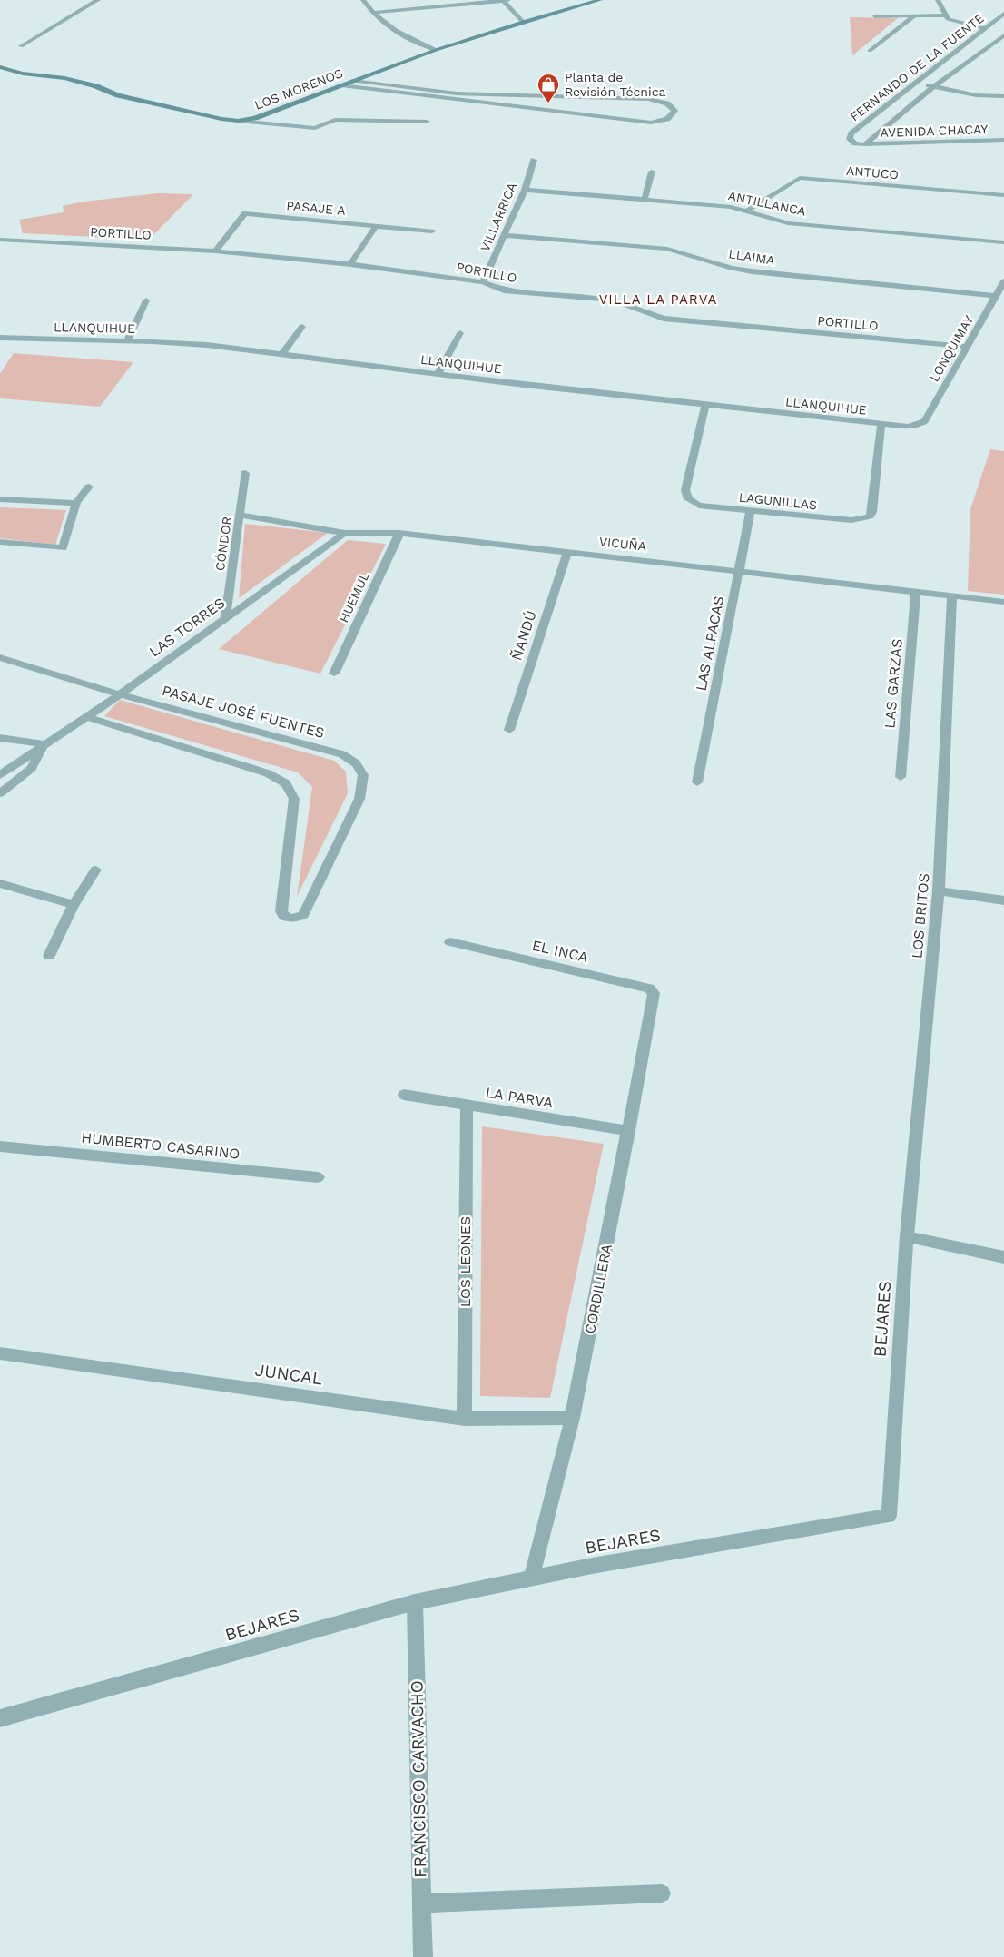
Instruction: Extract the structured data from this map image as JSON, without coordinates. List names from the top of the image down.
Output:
{
  "streets": {
    "main road": ["LOS MORENOS"],
    "street": [
      "FERNANDO DE LA FUENTE",
      "AVENIDA CHACAY",
      "ANTUCO",
      "ANTILLANCA",
      "PASAJE A",
      "VILLARRICA",
      "PORTILLO",
      "LLAIMA",
      "LLANQUIHUE",
      "LONQUIMAY",
      "LAGUNILLAS",
      "CÓNDOR",
      "VICUÑA",
      "HUEMUL",
      "LAS TORRES",
      "ÑANDÚ",
      "LAS ALPACAS",
      "LAS GARZAS",
      "PASAJE JOSÉ FUENTES",
      "LOS BRITOS",
      "EL INCA",
      "LA PARVA",
      "HUMBERTO CASARINO",
      "LOS LEONES",
      "CORDILLERA",
      "BEJARES",
      "JUNCAL",
      "FRANCISCO CARVACHO"
    ]
  },
  "crossings": [
    ["FERNANDO DE LA FUENTE", "AVENIDA CHACAY"],
    ["ANTUCO", "ANTILLANCA"],
    ["ANTILLANCA", "VILLARRICA"],
    ["PASAJE A", "PORTILLO"],
    ["VILLARRICA", "PORTILLO"],
    ["VILLARRICA", "LLAIMA"],
    ["PORTILLO", "LONQUIMAY"],
    ["LLAIMA", "LONQUIMAY"],
    ["LLANQUIHUE", "LONQUIMAY"],
    ["LLANQUIHUE", "LAGUNILLAS"],
    ["LAGUNILLAS", "LAS ALPACAS"],
    ["CÓNDOR", "VICUÑA"],
    ["CÓNDOR", "LAS TORRES"],
    ["VICUÑA", "HUEMUL"],
    ["VICUÑA", "LAS TORRES"],
    ["VICUÑA", "ÑANDÚ"],
    ["VICUÑA", "LAS ALPACAS"],
    ["VICUÑA", "LAS GARZAS"],
    ["VICUÑA", "LOS BRITOS"],
    ["LAS TORRES", "PASAJE JOSÉ FUENTES"],
    ["LOS BRITOS", "BEJARES"],
    ["EL INCA", "CORDILLERA"],
    ["LA PARVA", "LOS LEONES"],
    ["LA PARVA", "CORDILLERA"],
    ["LOS LEONES", "JUNCAL"],
    ["CORDILLERA", "BEJARES"],
    ["CORDILLERA", "JUNCAL"],
    ["BEJARES", "FRANCISCO CARVACHO"]
  ],
  "districts": ["VILLA LA PARVA"],
  "places": {
    "shop": ["Planta de Revisión Técnica"]
  }
}
